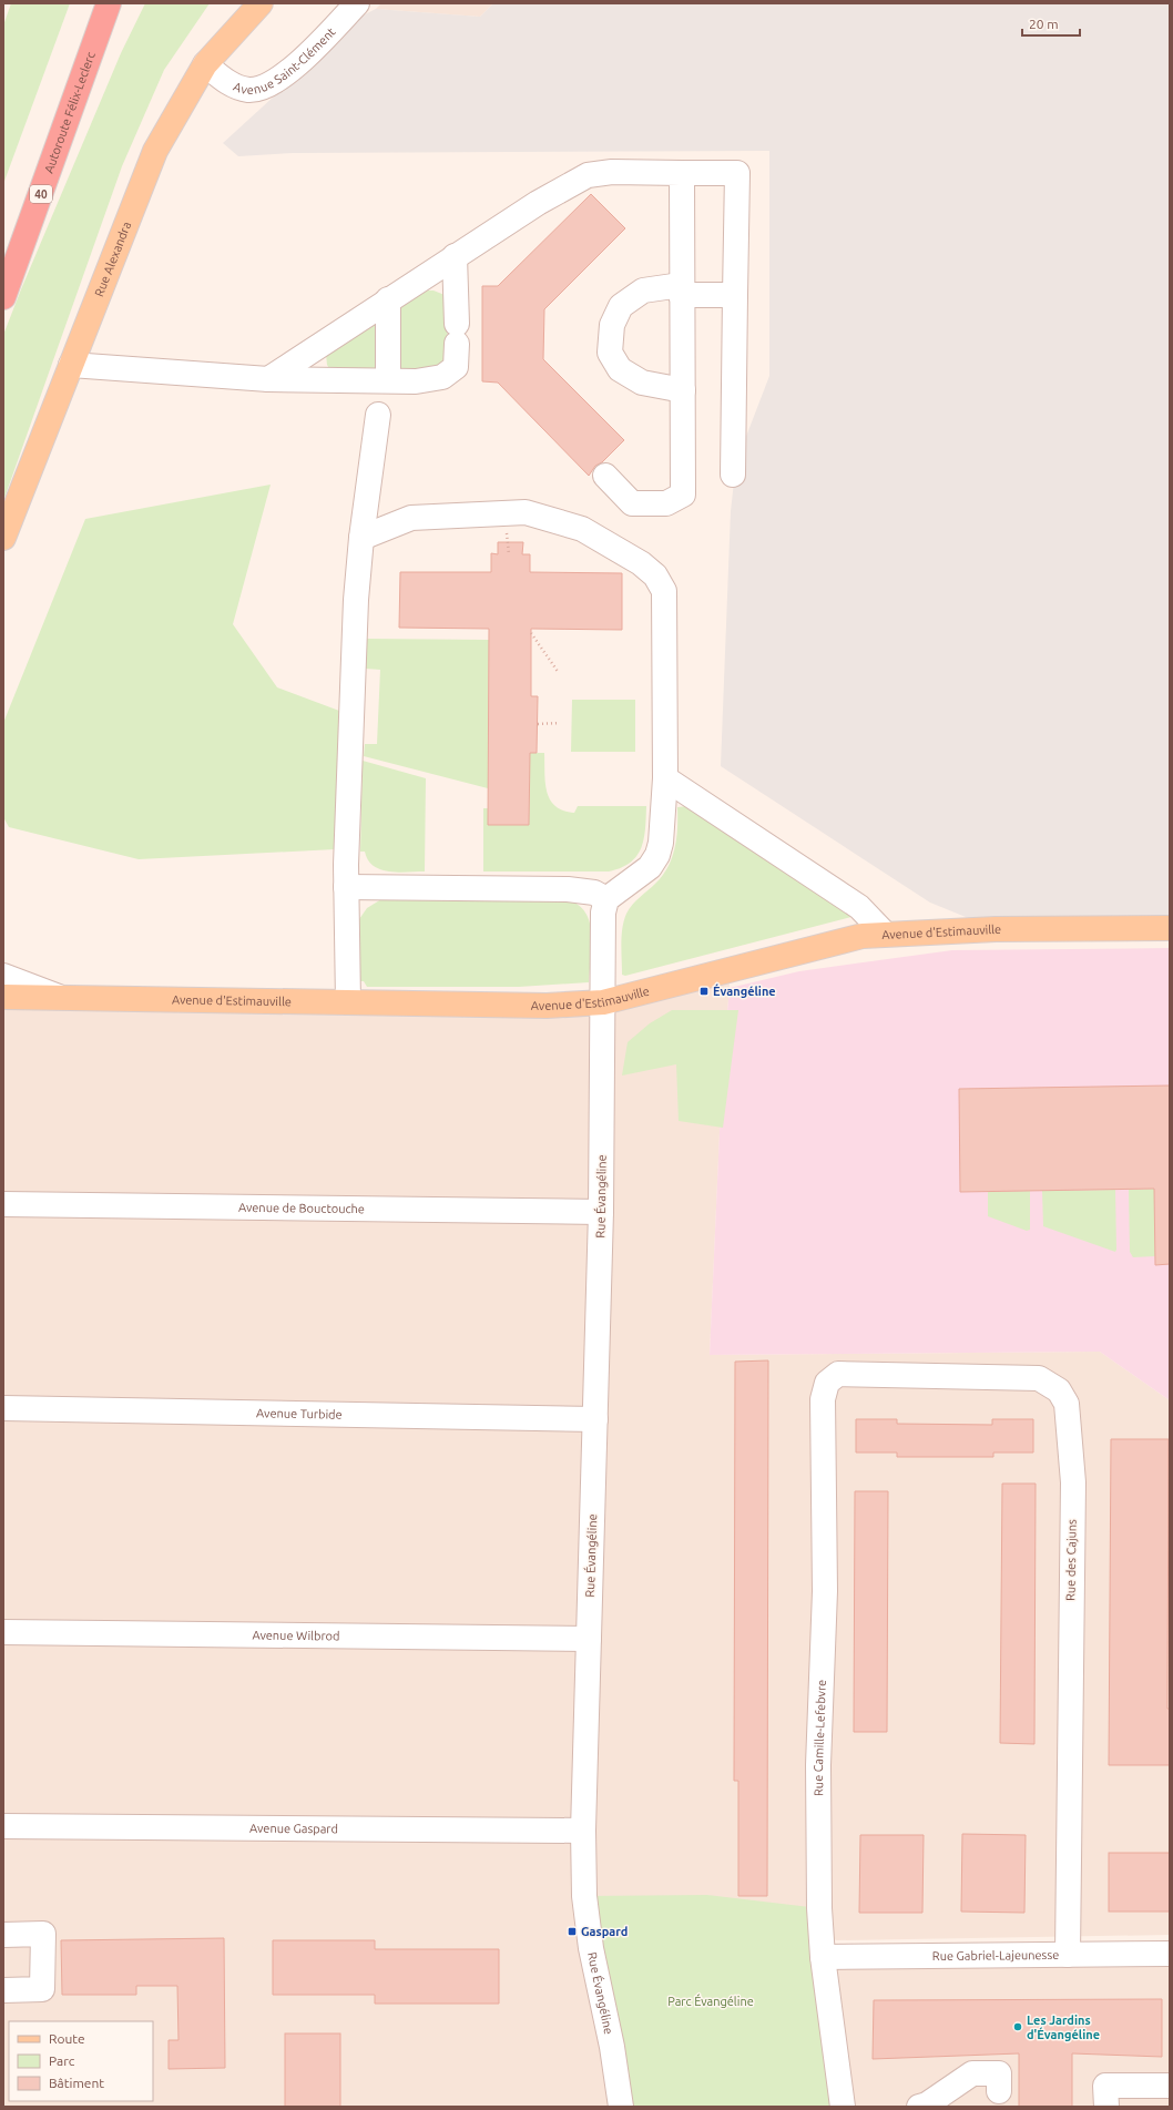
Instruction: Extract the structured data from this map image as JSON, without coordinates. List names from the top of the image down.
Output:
{
  "streets": {
    "highway": ["Autoroute Félix-Leclerc", "40"],
    "main road": ["Rue Alexandra", "Avenue d'Estimauville"],
    "street": [
      "Avenue Saint-Clément",
      "Rue Évangéline",
      "Avenue de Bouctouche",
      "Avenue Turbide",
      "Rue des Cajuns",
      "Avenue Wilbrod",
      "Rue Camille-Lefebvre",
      "Avenue Gaspard",
      "Rue Gabriel-Lajeunesse"
    ]
  },
  "crossings": [
    ["Avenue Saint-Clément", "Rue Alexandra"],
    ["Avenue d'Estimauville", "Rue Évangéline"],
    ["Rue Évangéline", "Avenue de Bouctouche"],
    ["Rue Évangéline", "Avenue Turbide"],
    ["Rue Évangéline", "Avenue Wilbrod"],
    ["Rue Évangéline", "Avenue Gaspard"],
    ["Rue des Cajuns", "Rue Camille-Lefebvre"],
    ["Rue des Cajuns", "Rue Gabriel-Lajeunesse"],
    ["Rue Camille-Lefebvre", "Rue Gabriel-Lajeunesse"]
  ],
  "parks": ["Parc Évangéline"],
  "places": {
    "transit": ["Évangéline", "Gaspard"],
    "other": ["Les Jardins d'Évangéline"]
  },
  "legend": ["Route", "Parc", "Bâtiment"],
  "scale_bar": "20 m"
}
